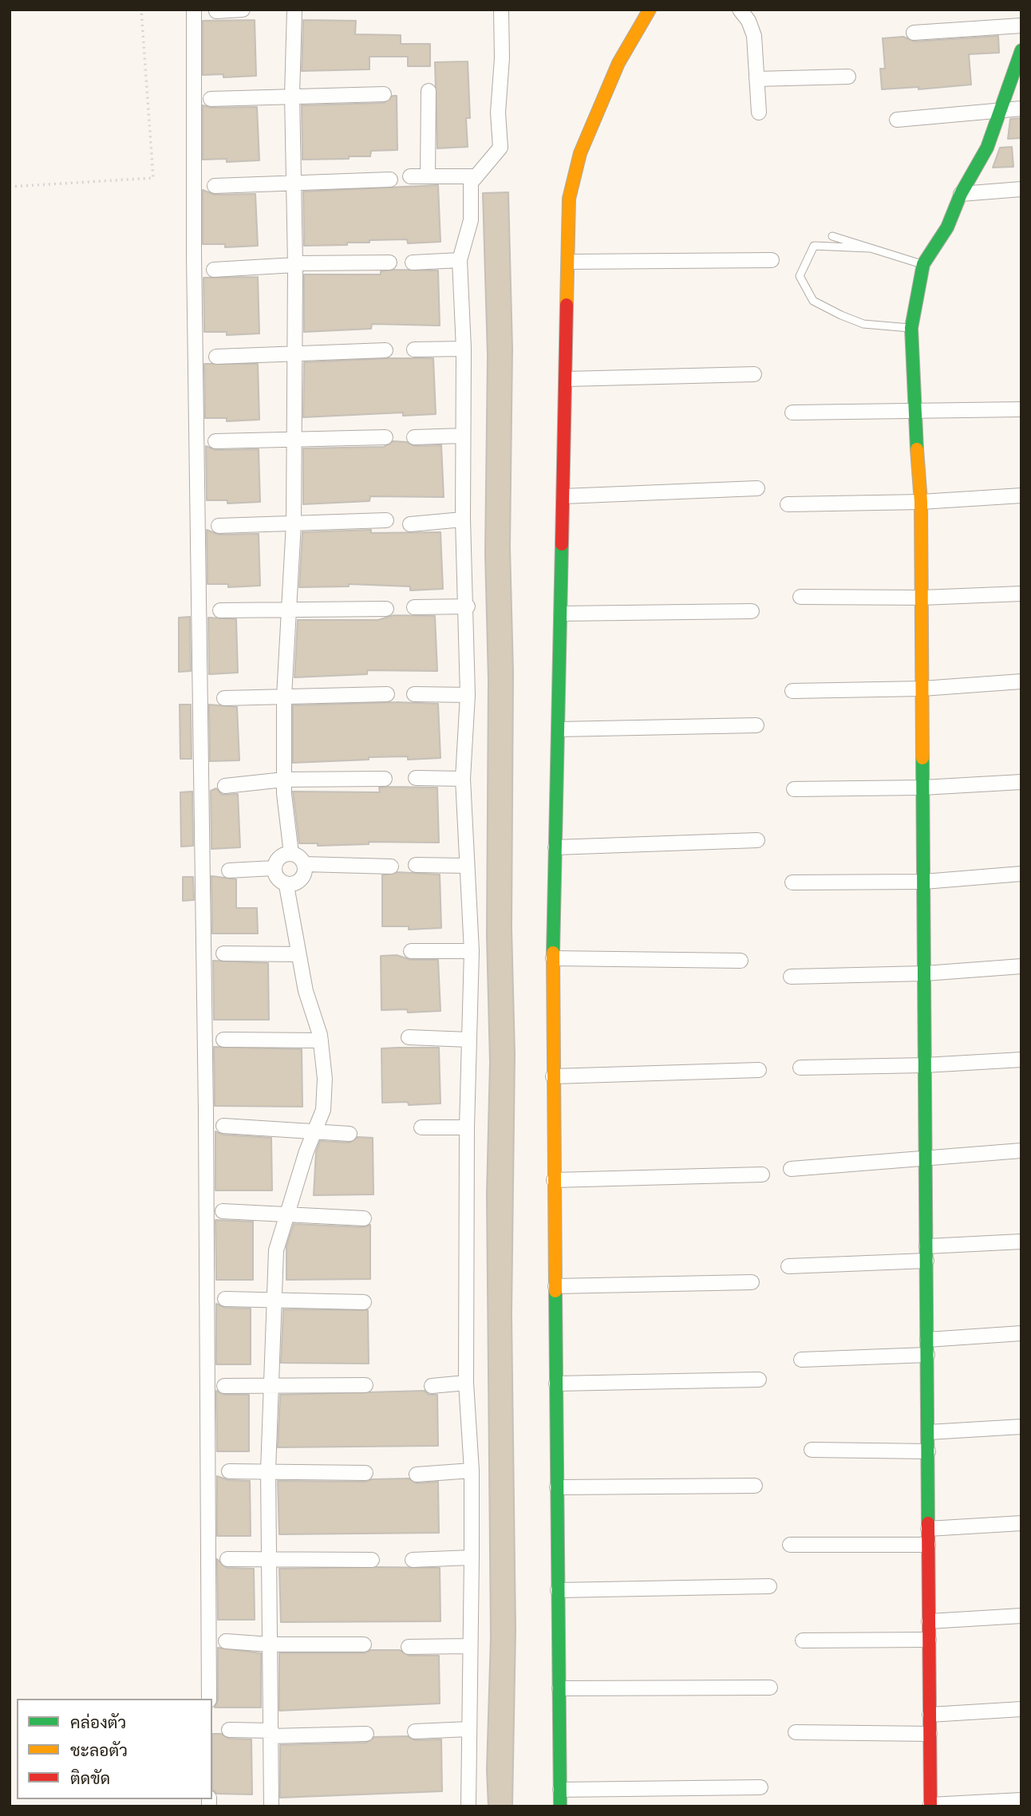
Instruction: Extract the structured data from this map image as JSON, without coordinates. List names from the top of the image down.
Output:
{
  "legend": ["คล่องตัว", "ชะลอตัว", "ติดขัด"]
}
